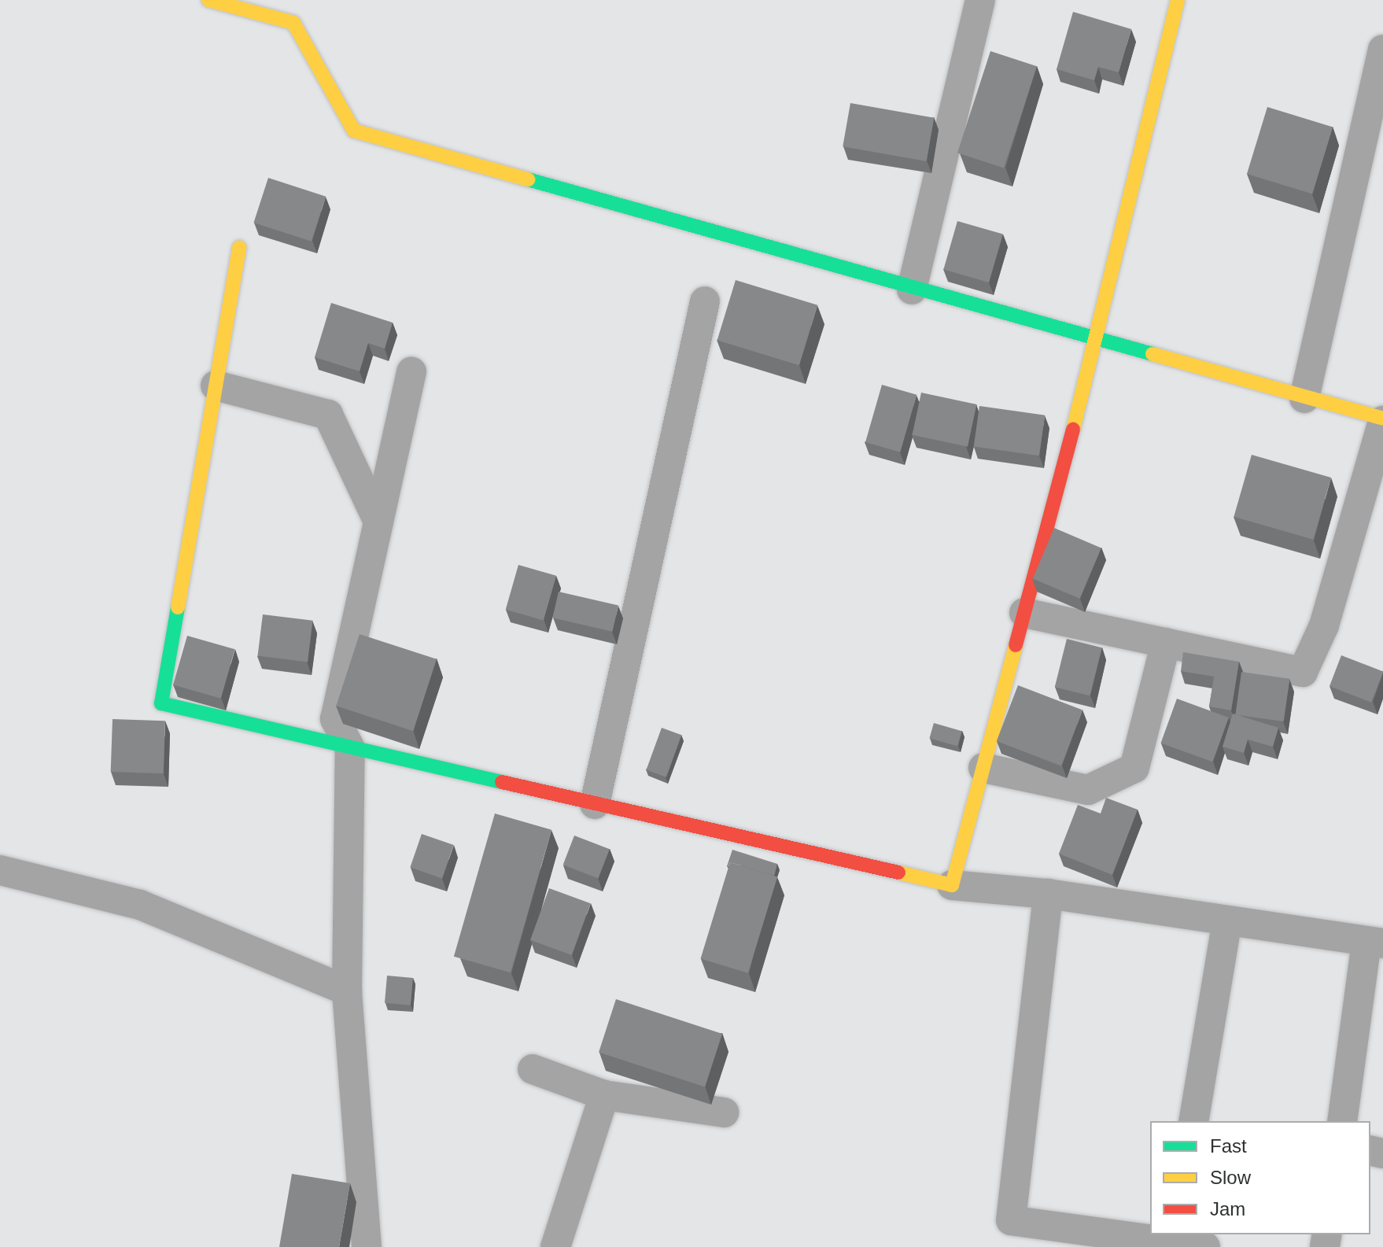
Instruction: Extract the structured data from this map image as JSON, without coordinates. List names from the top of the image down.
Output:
{
  "legend": ["Fast", "Slow", "Jam"]
}
